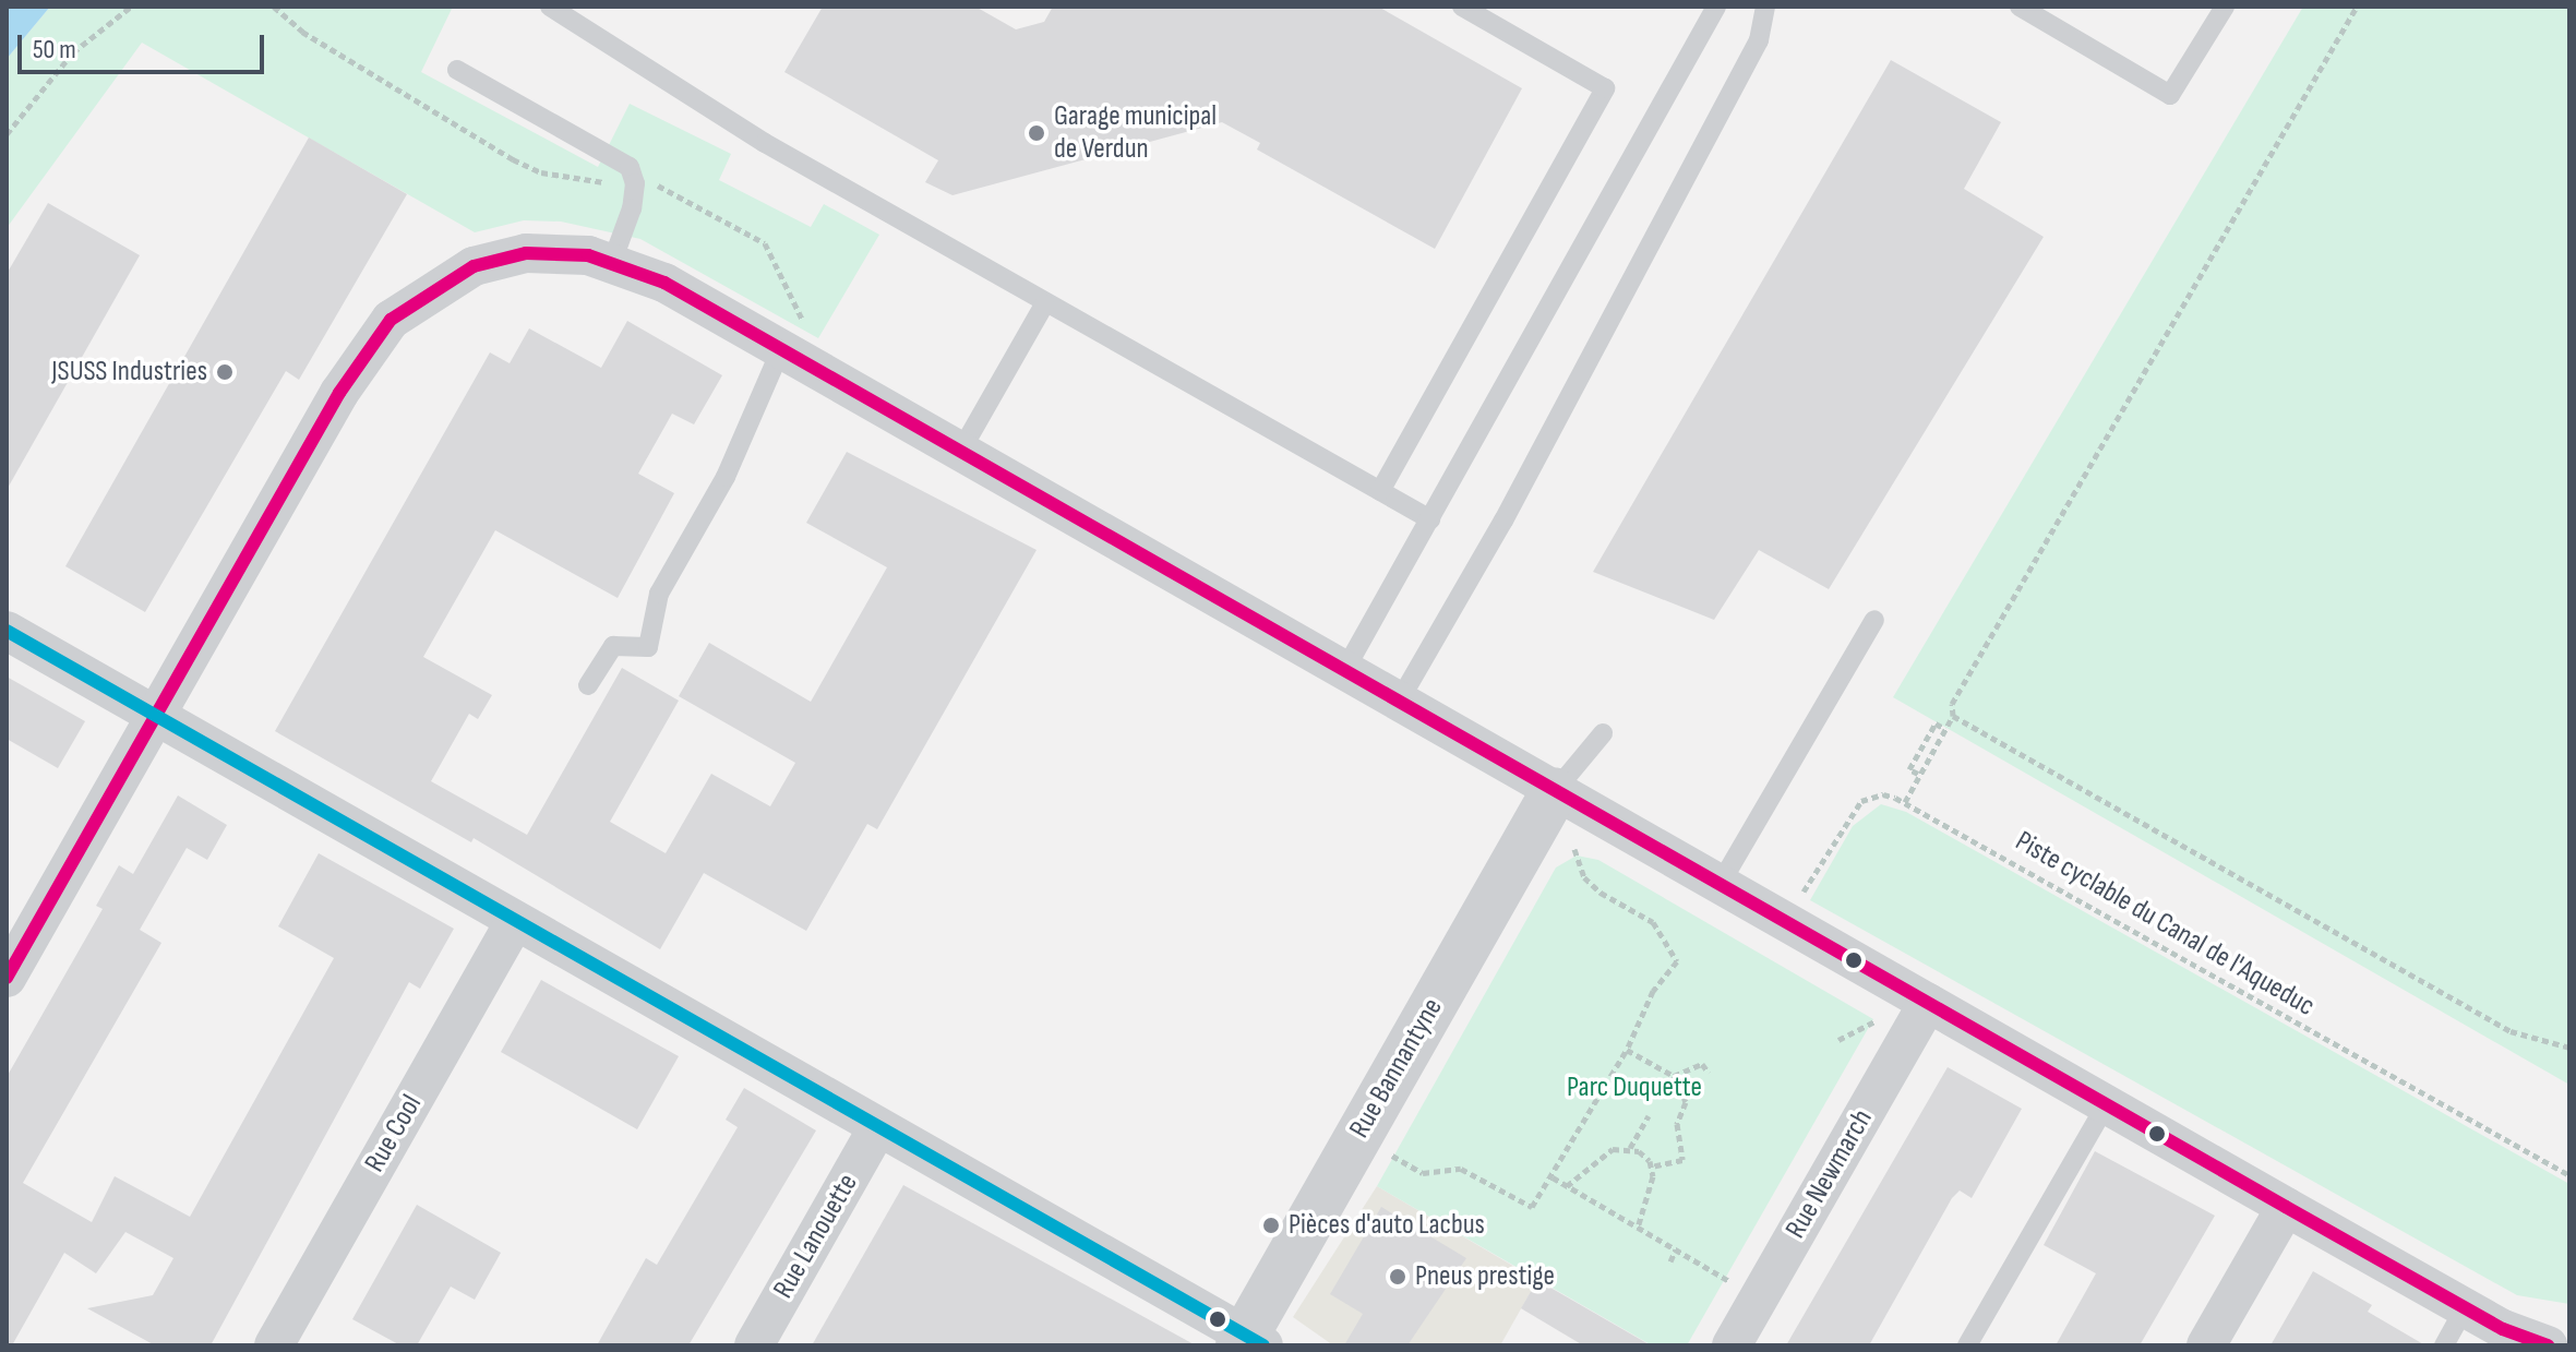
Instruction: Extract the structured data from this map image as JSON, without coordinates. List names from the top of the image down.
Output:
{
  "streets": {
    "street": [
      "Rue Bannantyne",
      "Rue Cool",
      "Rue Newmarch",
      "Rue Lanouette"
    ],
    "path": ["Piste cyclable du Canal de l'Aqueduc"]
  },
  "parks": ["Parc Duquette"],
  "places": [
    "Garage municipal de Verdun",
    "JSUSS Industries",
    "Pièces d'auto Lacbus",
    "Pneus prestige"
  ],
  "scale_bar": "50 m"
}
